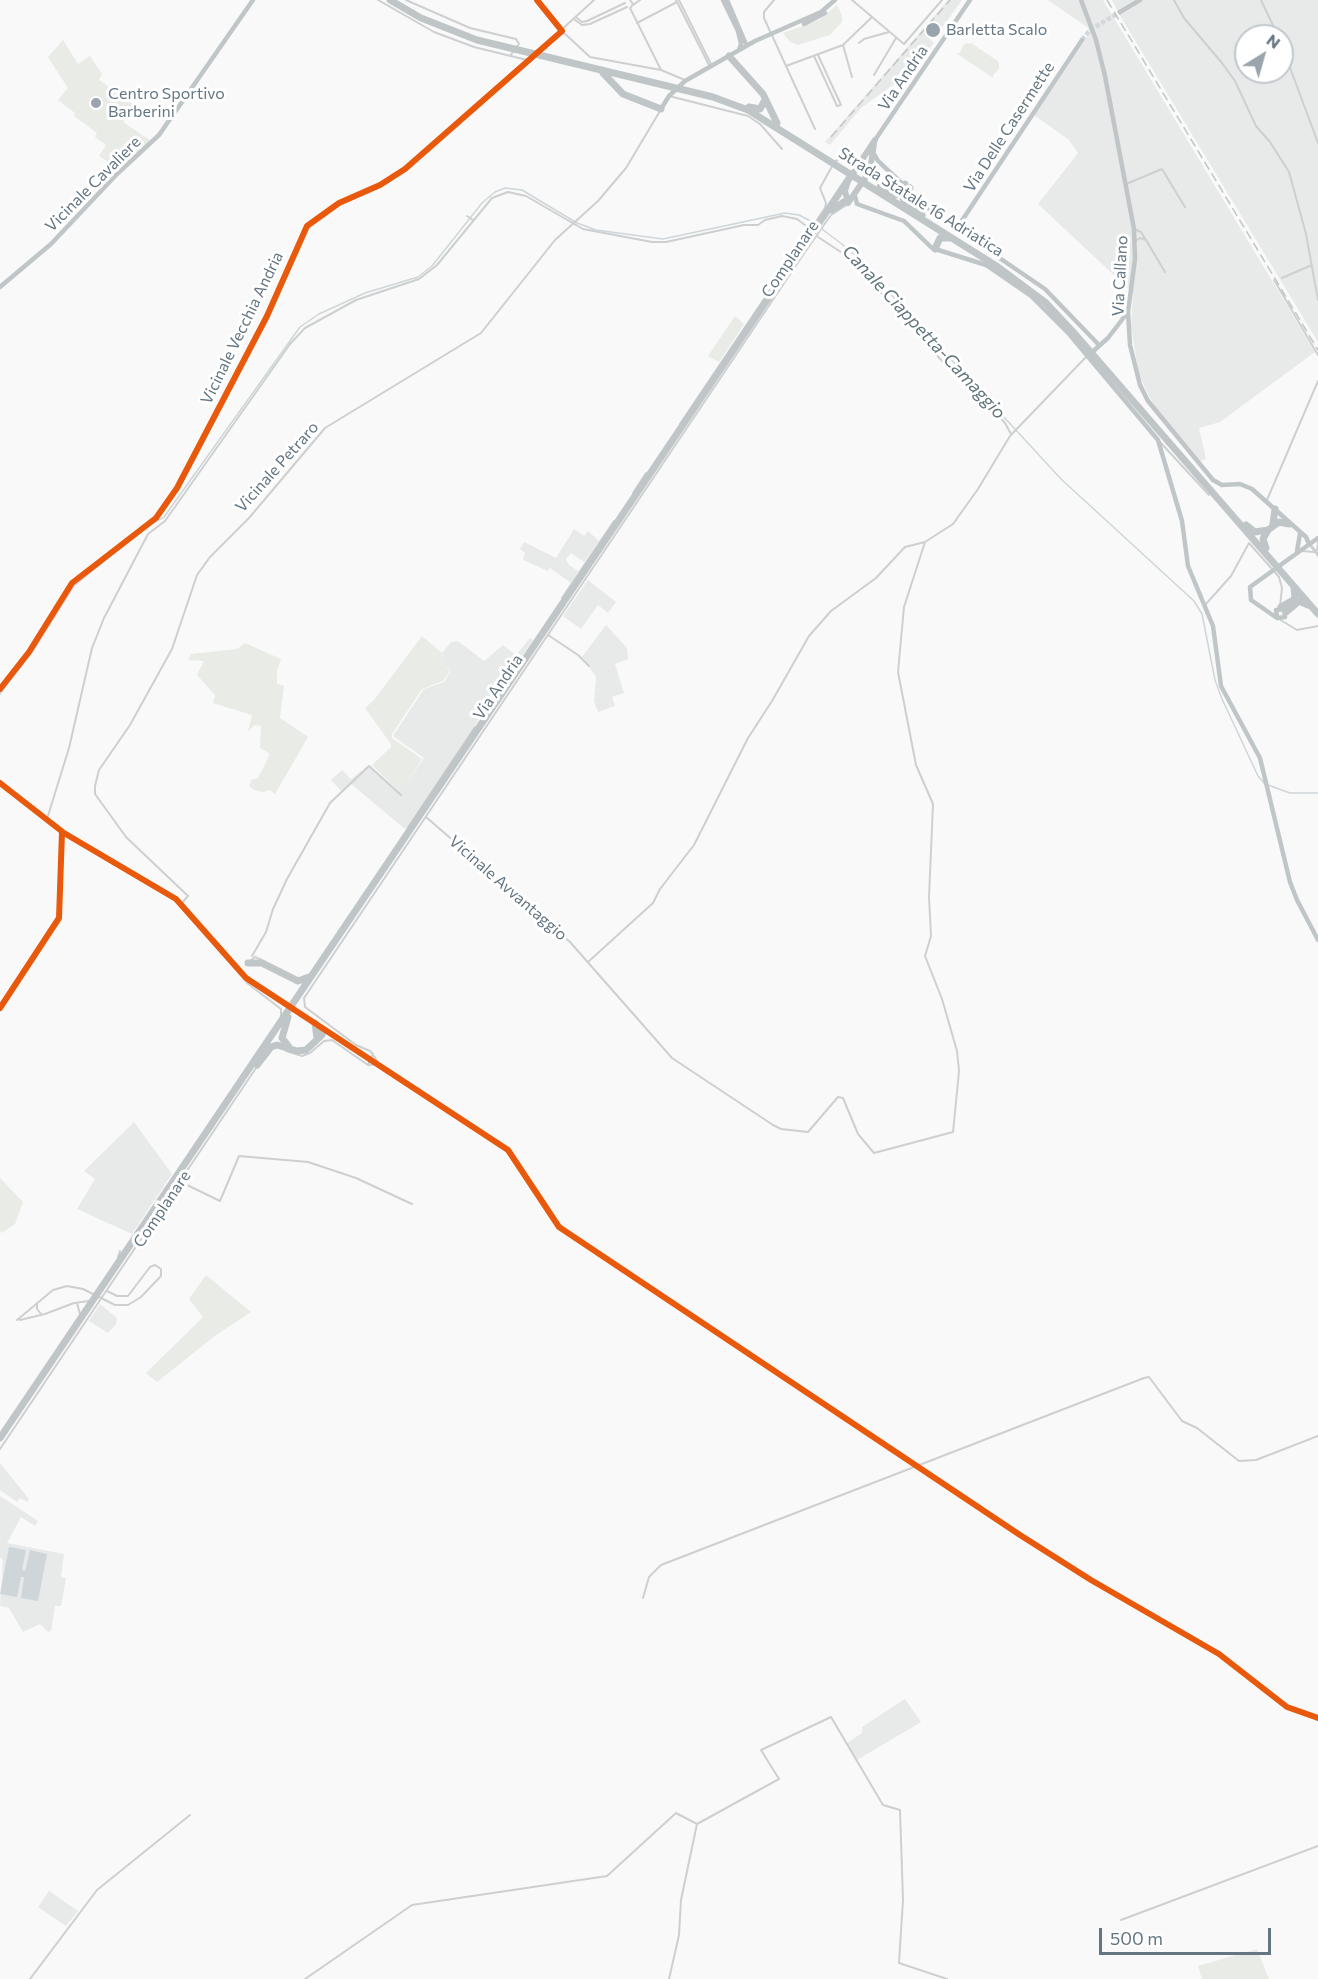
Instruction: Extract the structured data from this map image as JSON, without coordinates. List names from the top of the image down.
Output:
{
  "streets": {
    "highway": ["Strada Statale 16 Adriatica"],
    "street": [
      "Via Andria",
      "Via Delle Casermette",
      "Vicinale Cavaliere",
      "Complanare",
      "Via Callano",
      "Vicinale Vecchia Andria",
      "Vicinale Petraro",
      "Vicinale Avvantaggio"
    ]
  },
  "crossings": [
    ["Via Andria", "Complanare"],
    ["Via Andria", "Vicinale Avvantaggio"]
  ],
  "water": ["Canale Ciappetta-Camaggio"],
  "places": ["Barletta Scalo", "Centro Sportivo Barberini"],
  "scale_bar": "500 m",
  "north": "top right"
}
